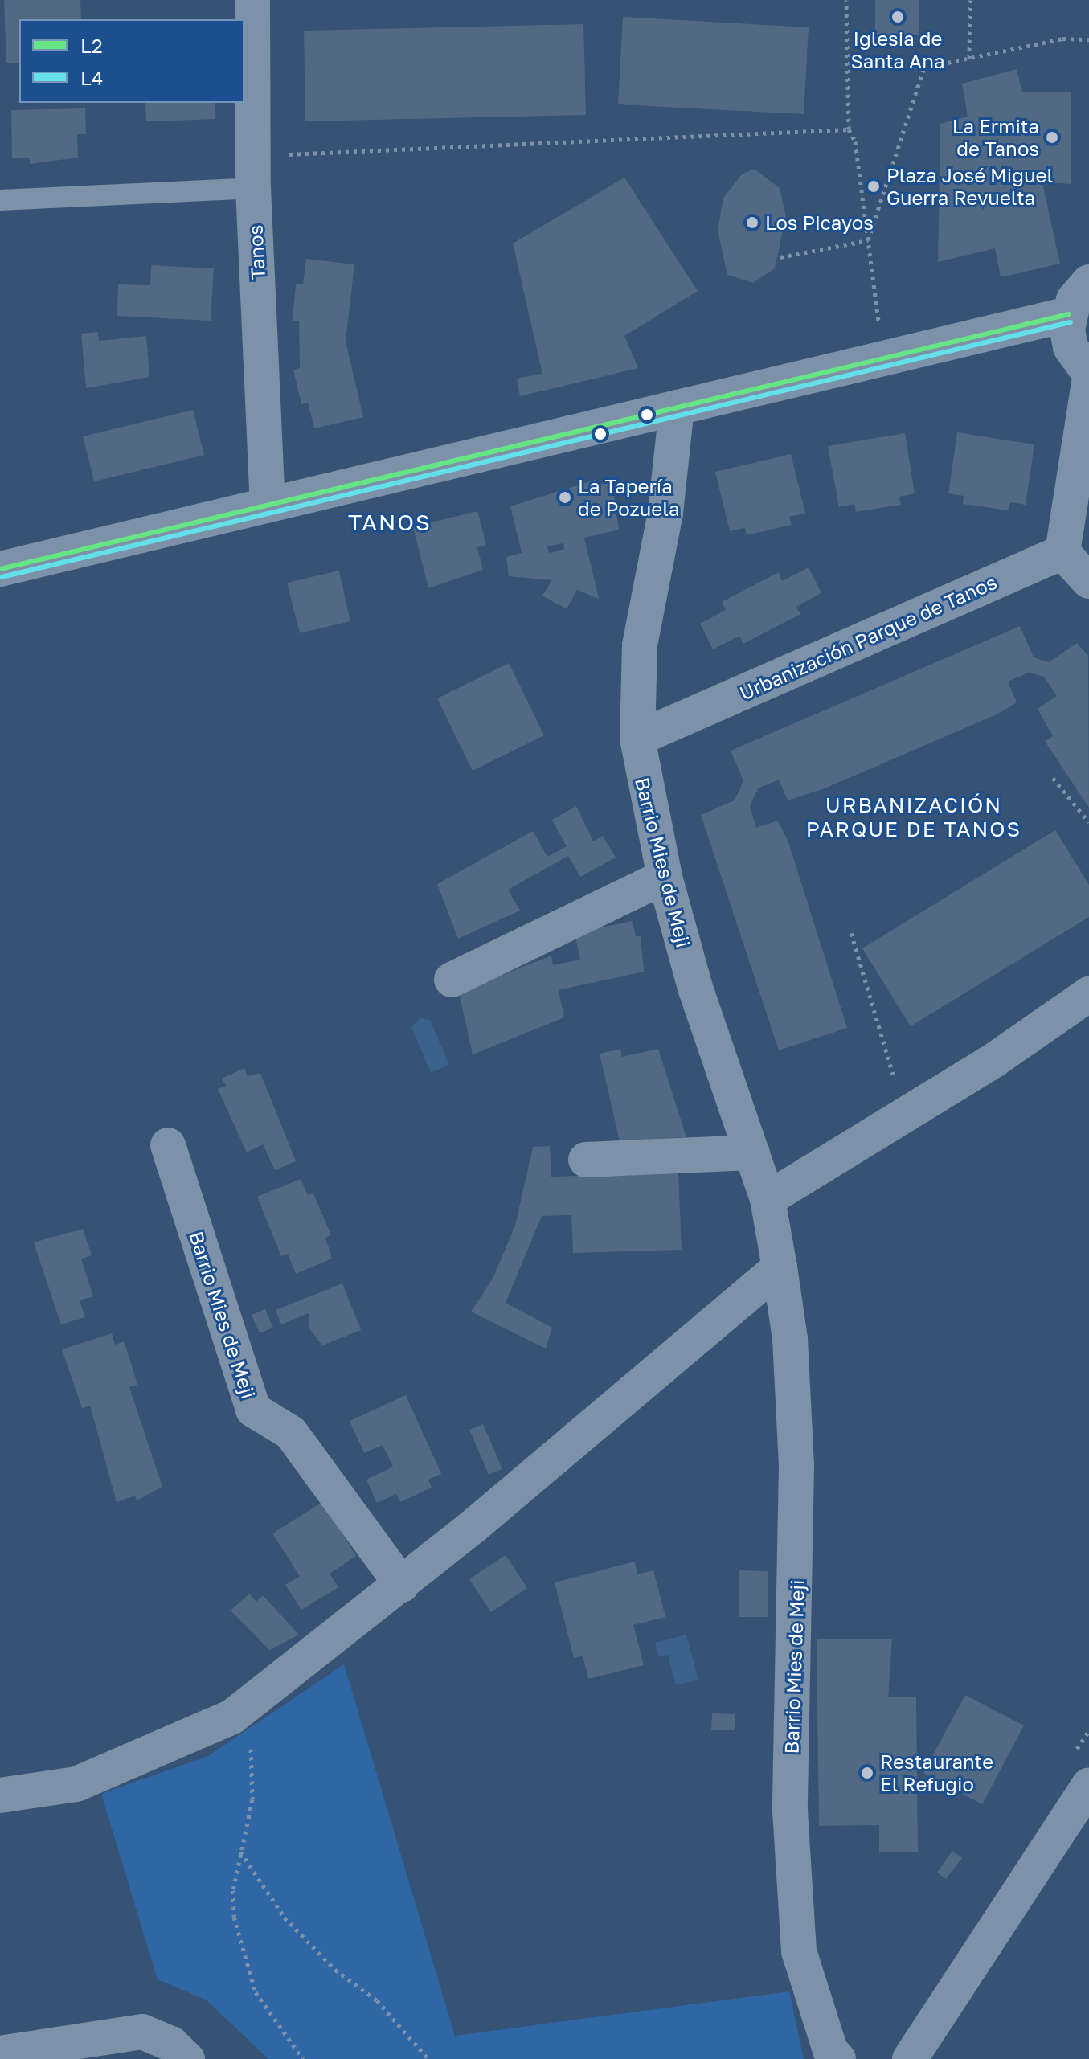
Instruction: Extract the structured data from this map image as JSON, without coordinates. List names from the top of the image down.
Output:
{
  "streets": {
    "street": ["Tanos", "Urbanización Parque de Tanos", "Barrio Mies de Meji"]
  },
  "crossings": [
    ["Urbanización Parque de Tanos", "Barrio Mies de Meji"]
  ],
  "districts": ["TANOS", "URBANIZACIÓN PARQUE DE TANOS"],
  "places": [
    "Iglesia de Santa Ana",
    "La Ermita de Tanos",
    "Plaza José Miguel Guerra Revuelta",
    "Los Picayos",
    "La Tapería de Pozuela",
    "Restaurante El Refugio"
  ],
  "lines": ["transit line L2", "transit line L4"],
  "legend": ["L2", "L4"]
}
